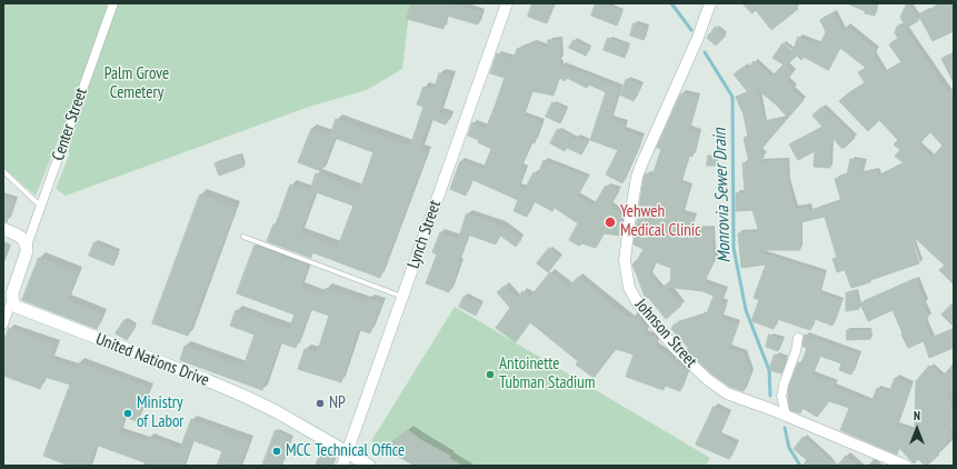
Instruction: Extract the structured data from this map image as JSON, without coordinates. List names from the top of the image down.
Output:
{
  "streets": {
    "main road": ["United Nations Drive"],
    "street": ["Center Street", "Lynch Street", "Johnson Street"]
  },
  "crossings": [
    ["Lynch Street", "United Nations Drive"]
  ],
  "water": ["Monrovia Sewer Drain"],
  "parks": ["Palm Grove Cemetery"],
  "places": [
    "Yehweh Medical Clinic",
    "Antoinette Tubman Stadium",
    "NP",
    "Ministry of Labor",
    "MCC Technical Office"
  ],
  "north": "top"
}
